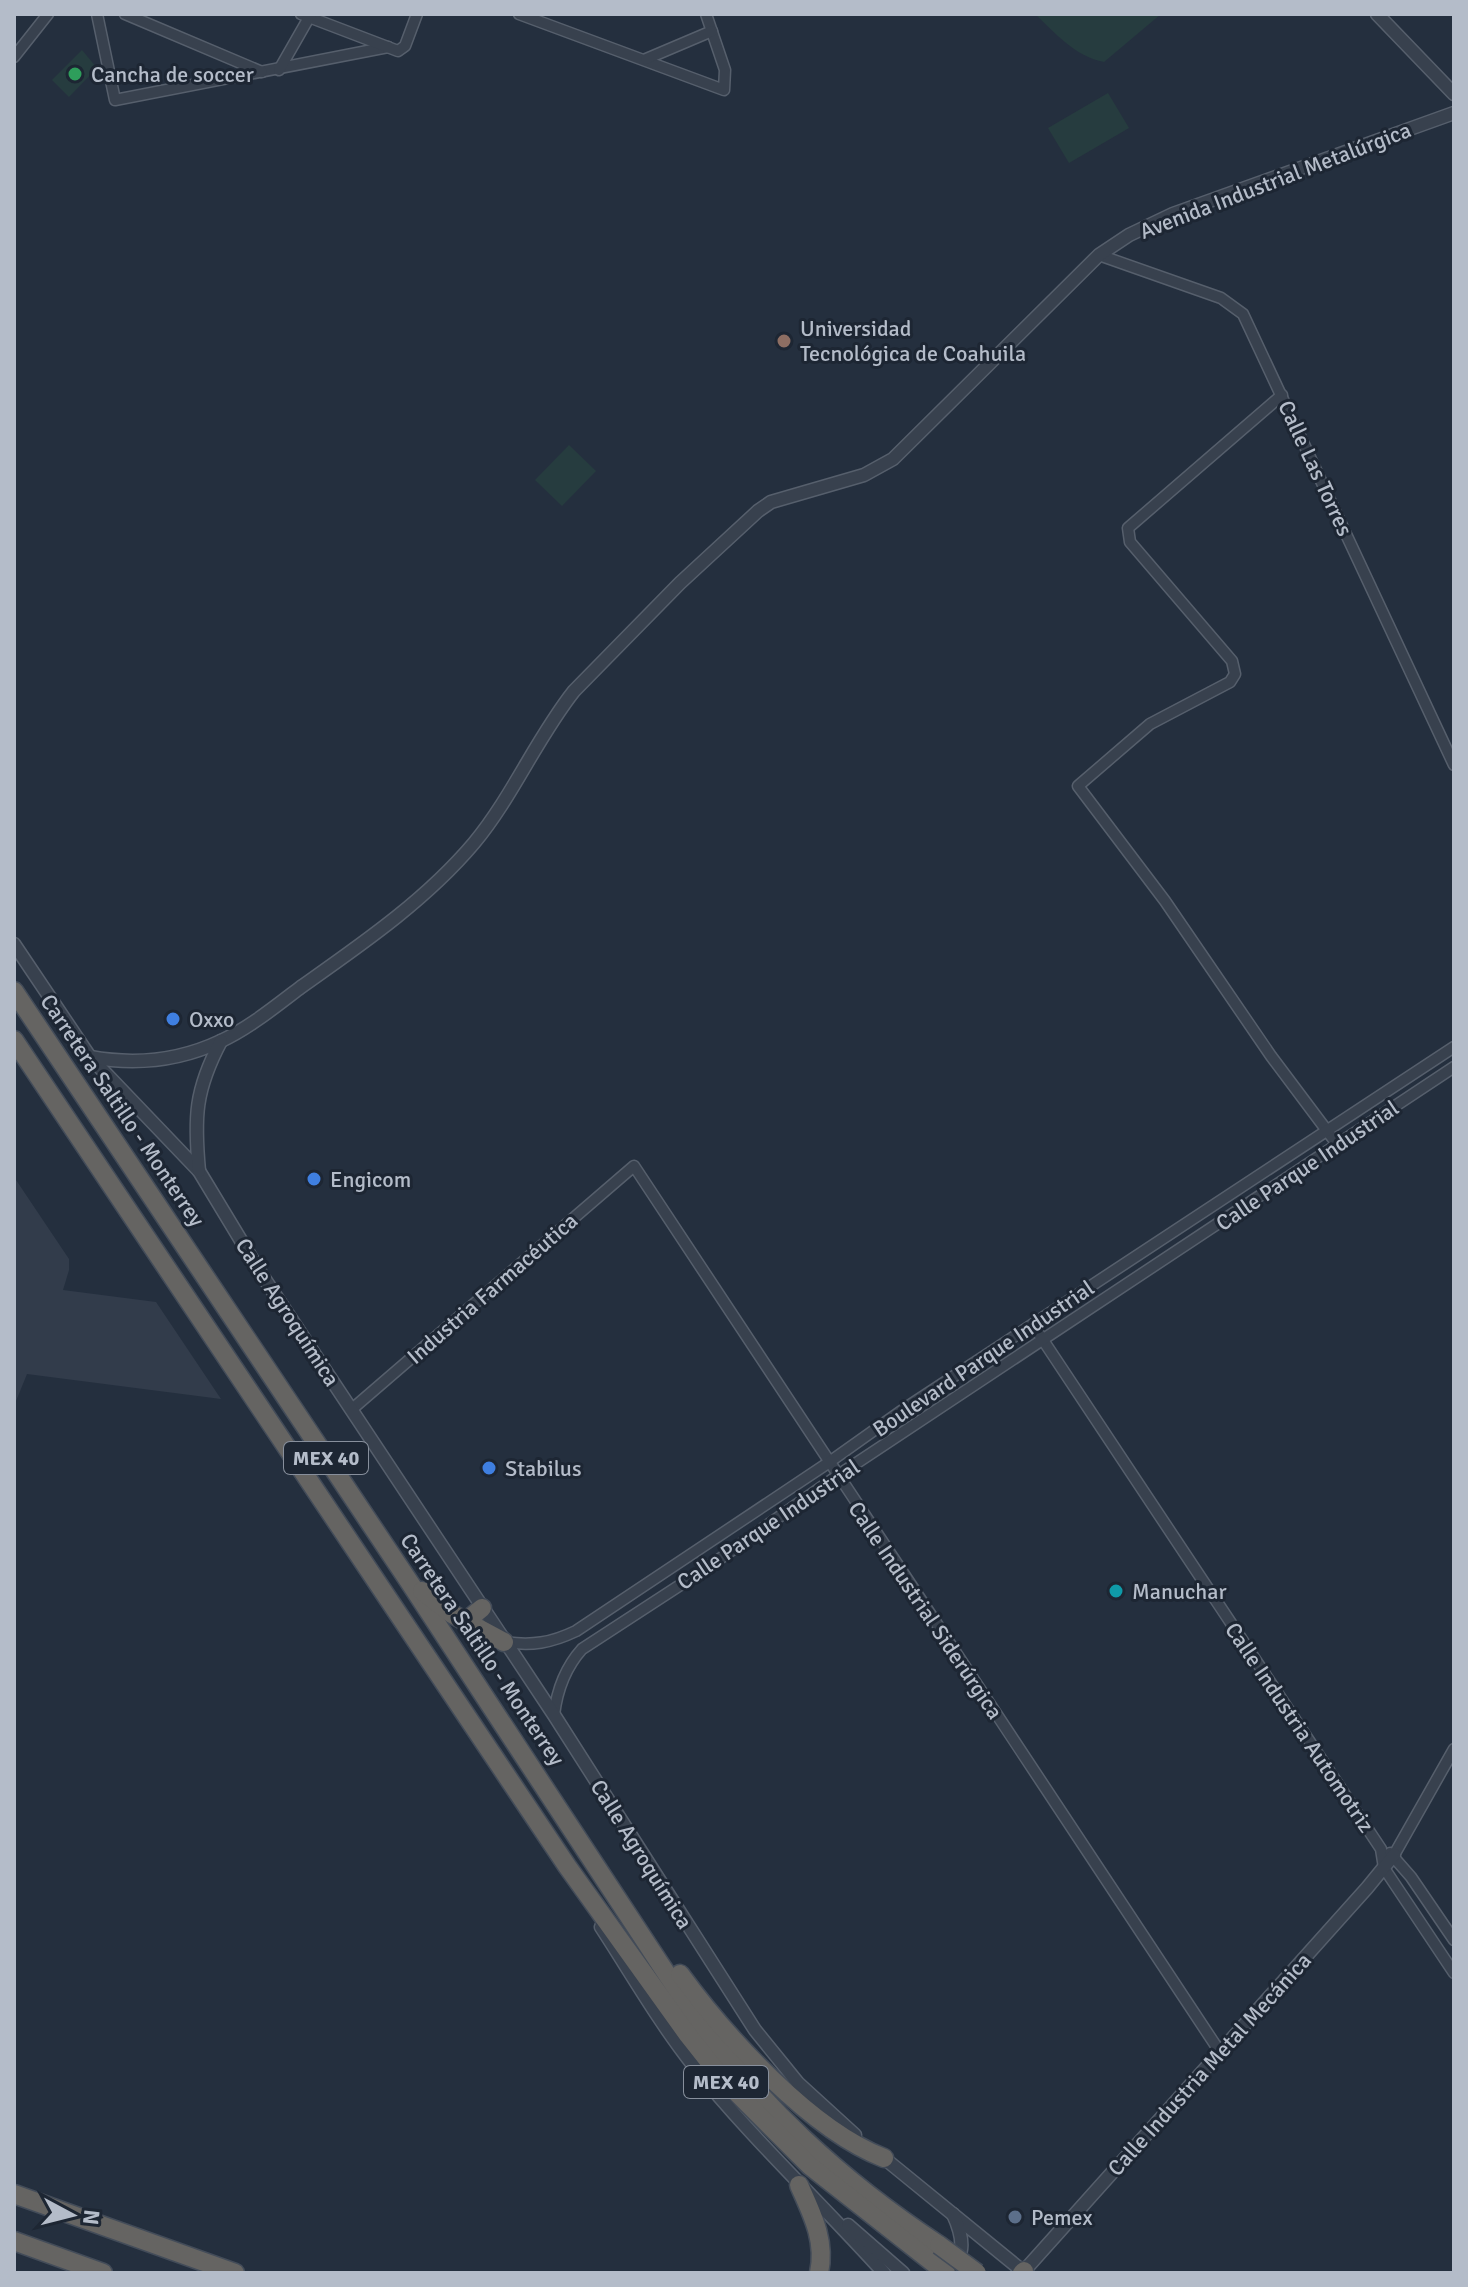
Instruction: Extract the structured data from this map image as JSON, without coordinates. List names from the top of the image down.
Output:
{
  "streets": {
    "highway": ["Carretera Saltillo - Monterrey", "MEX 40"],
    "street": [
      "Avenida Industrial Metalúrgica",
      "Calle Las Torres",
      "Calle Parque Industrial",
      "Industria Farmacéutica",
      "Calle Agroquímica",
      "Boulevard Parque Industrial",
      "Calle Industrial Siderúrgica",
      "Calle Industria Automotriz",
      "Calle Industria Metal Mecánica"
    ]
  },
  "crossings": [
    ["Avenida Industrial Metalúrgica", "Calle Las Torres"],
    ["Avenida Industrial Metalúrgica", "Calle Agroquímica"],
    ["Calle Parque Industrial", "Calle Agroquímica"],
    ["Calle Parque Industrial", "Calle Industrial Siderúrgica"],
    ["Calle Parque Industrial", "Calle Industria Automotriz"],
    ["Industria Farmacéutica", "Calle Agroquímica"],
    ["Industria Farmacéutica", "Calle Industrial Siderúrgica"],
    ["Calle Agroquímica", "Boulevard Parque Industrial"],
    ["Calle Agroquímica", "Calle Industria Metal Mecánica"],
    ["Boulevard Parque Industrial", "Calle Industrial Siderúrgica"],
    ["Boulevard Parque Industrial", "Calle Industria Automotriz"],
    ["Calle Industrial Siderúrgica", "Calle Industria Metal Mecánica"],
    ["Calle Industria Automotriz", "Calle Industria Metal Mecánica"]
  ],
  "places": [
    "Cancha de soccer",
    "Universidad Tecnológica de Coahuila",
    "Oxxo",
    "Engicom",
    "Stabilus",
    "Manuchar",
    "Pemex"
  ],
  "north": "right"
}
